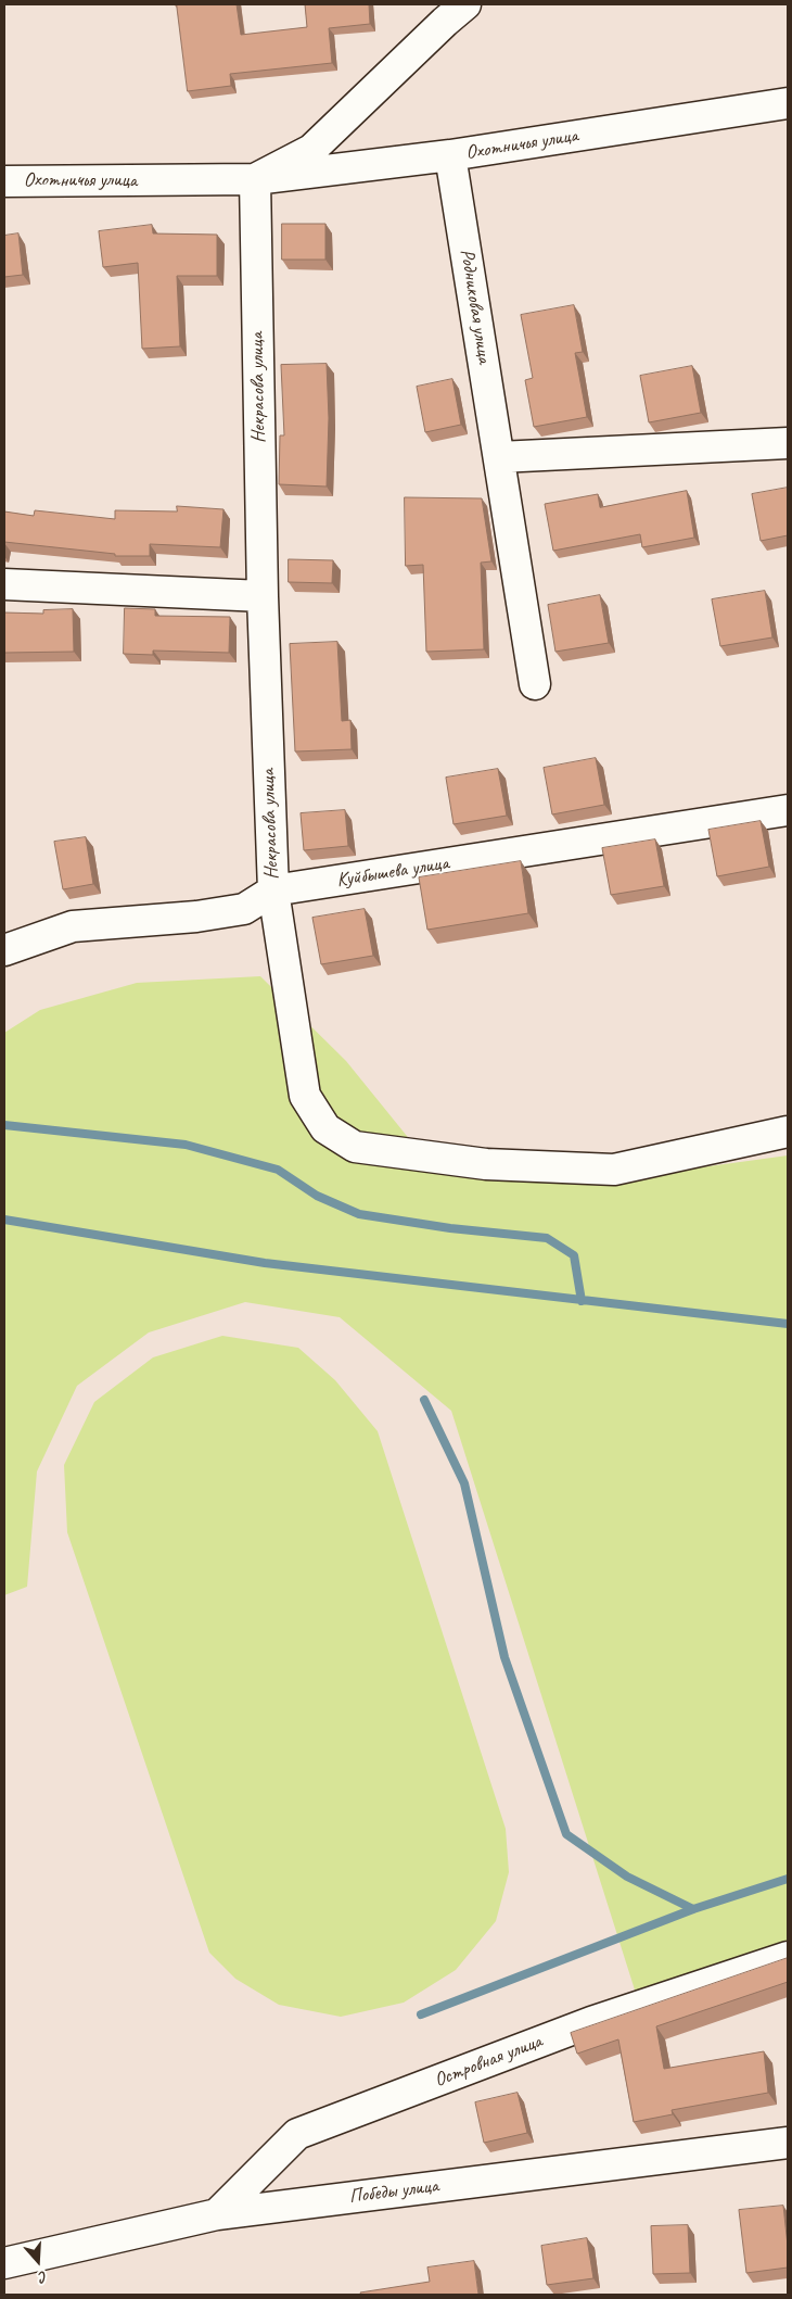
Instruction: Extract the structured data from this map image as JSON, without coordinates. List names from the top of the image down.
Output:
{
  "streets": {
    "street": [
      "Охотничья улица",
      "Родниковая улица",
      "Некрасова улица",
      "Куйбышева улица",
      "Островная улица",
      "Победы улица"
    ]
  },
  "crossings": [
    ["Охотничья улица", "Родниковая улица"],
    ["Охотничья улица", "Некрасова улица"],
    ["Некрасова улица", "Куйбышева улица"],
    ["Островная улица", "Победы улица"]
  ],
  "north": "bottom"
}
